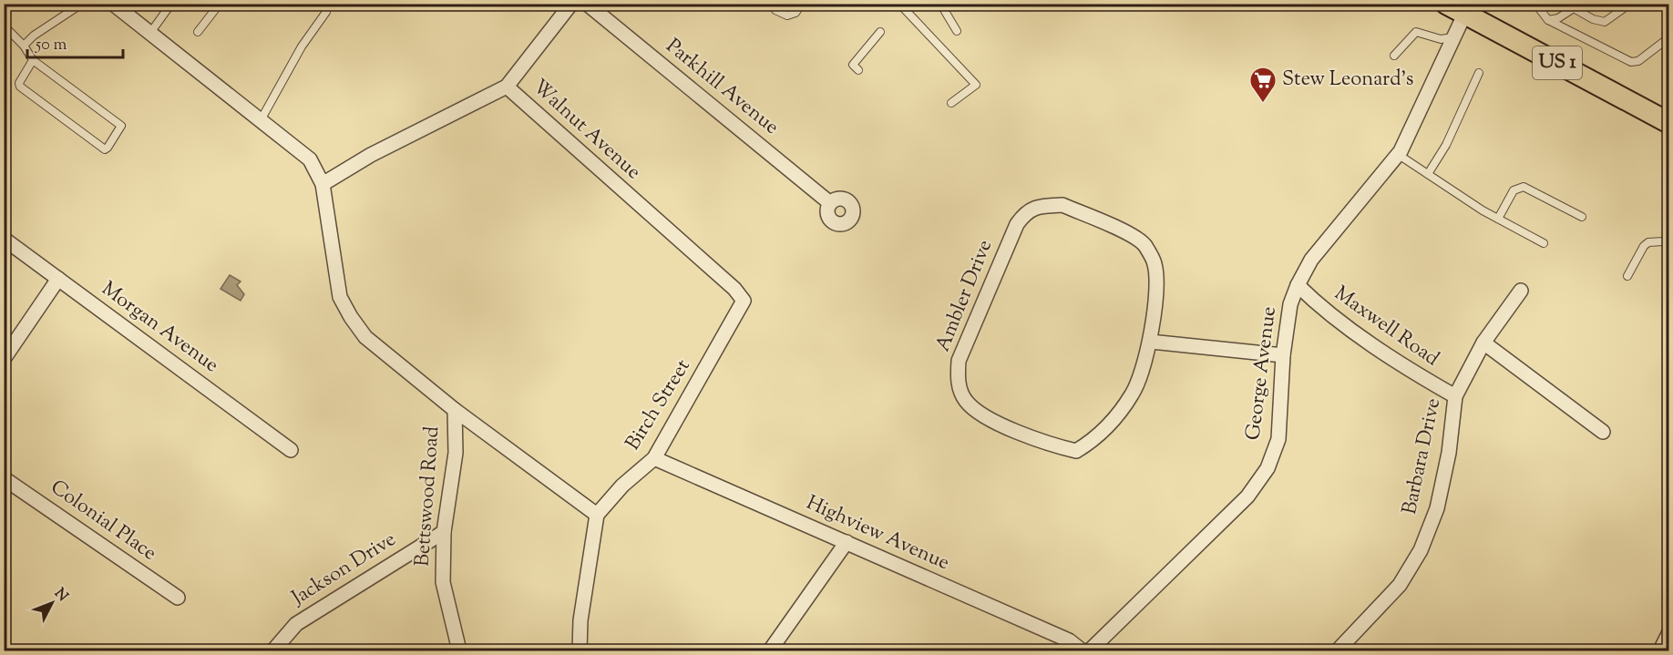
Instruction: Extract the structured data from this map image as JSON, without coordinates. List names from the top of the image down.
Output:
{
  "streets": {
    "main road": ["US 1"],
    "street": [
      "Parkhill Avenue",
      "Walnut Avenue",
      "Ambler Drive",
      "Maxwell Road",
      "Morgan Avenue",
      "George Avenue",
      "Birch Street",
      "Barbara Drive",
      "Bettswood Road",
      "Colonial Place",
      "Highview Avenue",
      "Jackson Drive"
    ]
  },
  "crossings": [
    ["US 1", "George Avenue"],
    ["Walnut Avenue", "Birch Street"],
    ["Walnut Avenue", "Bettswood Road"],
    ["Maxwell Road", "George Avenue"],
    ["Maxwell Road", "Barbara Drive"],
    ["Birch Street", "Bettswood Road"],
    ["Birch Street", "Highview Avenue"],
    ["Bettswood Road", "Jackson Drive"]
  ],
  "places": {
    "supermarket": ["Stew Leonard's"]
  },
  "scale_bar": "50 m",
  "north": "top right"
}
